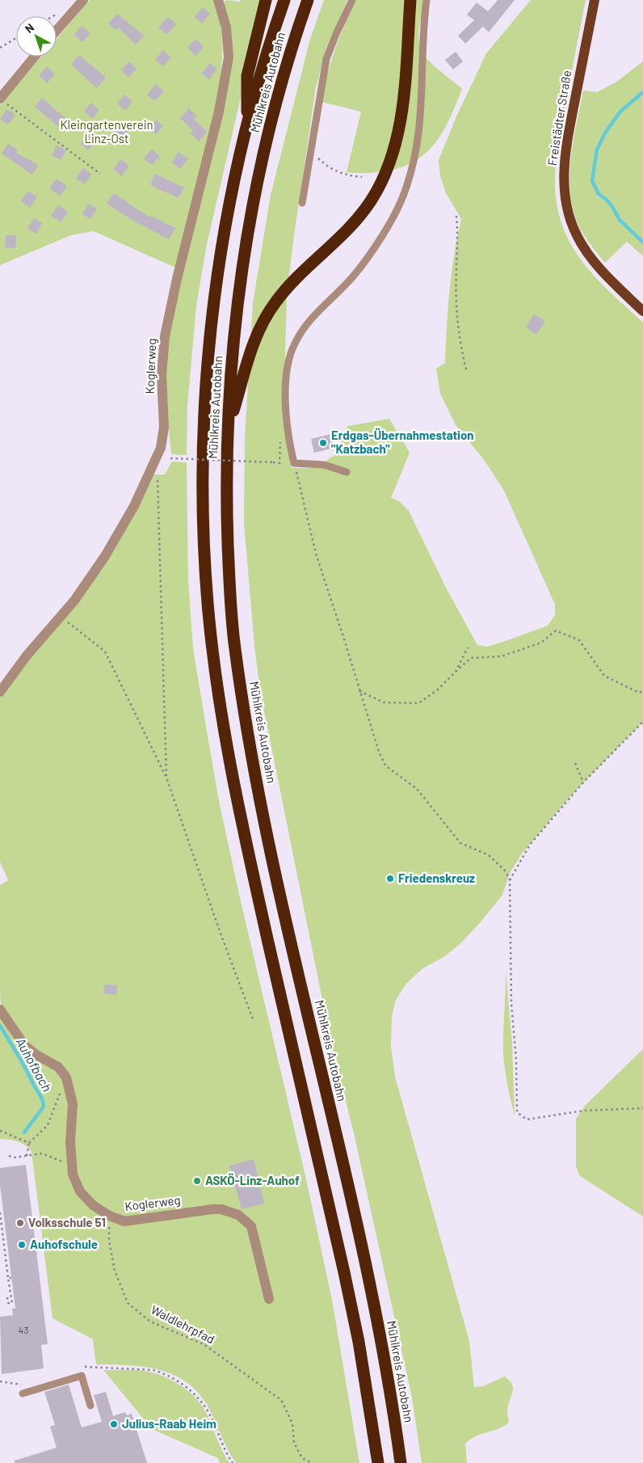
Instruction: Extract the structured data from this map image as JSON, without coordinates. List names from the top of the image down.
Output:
{
  "streets": {
    "highway": ["Mühlkreis Autobahn"],
    "main road": ["Freistädter Straße"],
    "street": ["Koglerweg"],
    "path": ["Waldlehrpfad"]
  },
  "crossings": [
    ["Koglerweg", "Waldlehrpfad"]
  ],
  "water": ["Auhofbach"],
  "parks": ["Kleingartenverein Linz-Ost"],
  "places": [
    "Erdgas-Übernahmestation \"Katzbach\"",
    "Friedenskreuz",
    "ASKÖ-Linz-Auhof",
    "Volksschule 51",
    "Auhofschule",
    "Julius-Raab Heim"
  ],
  "house_numbers": ["43"],
  "north": "top left"
}
